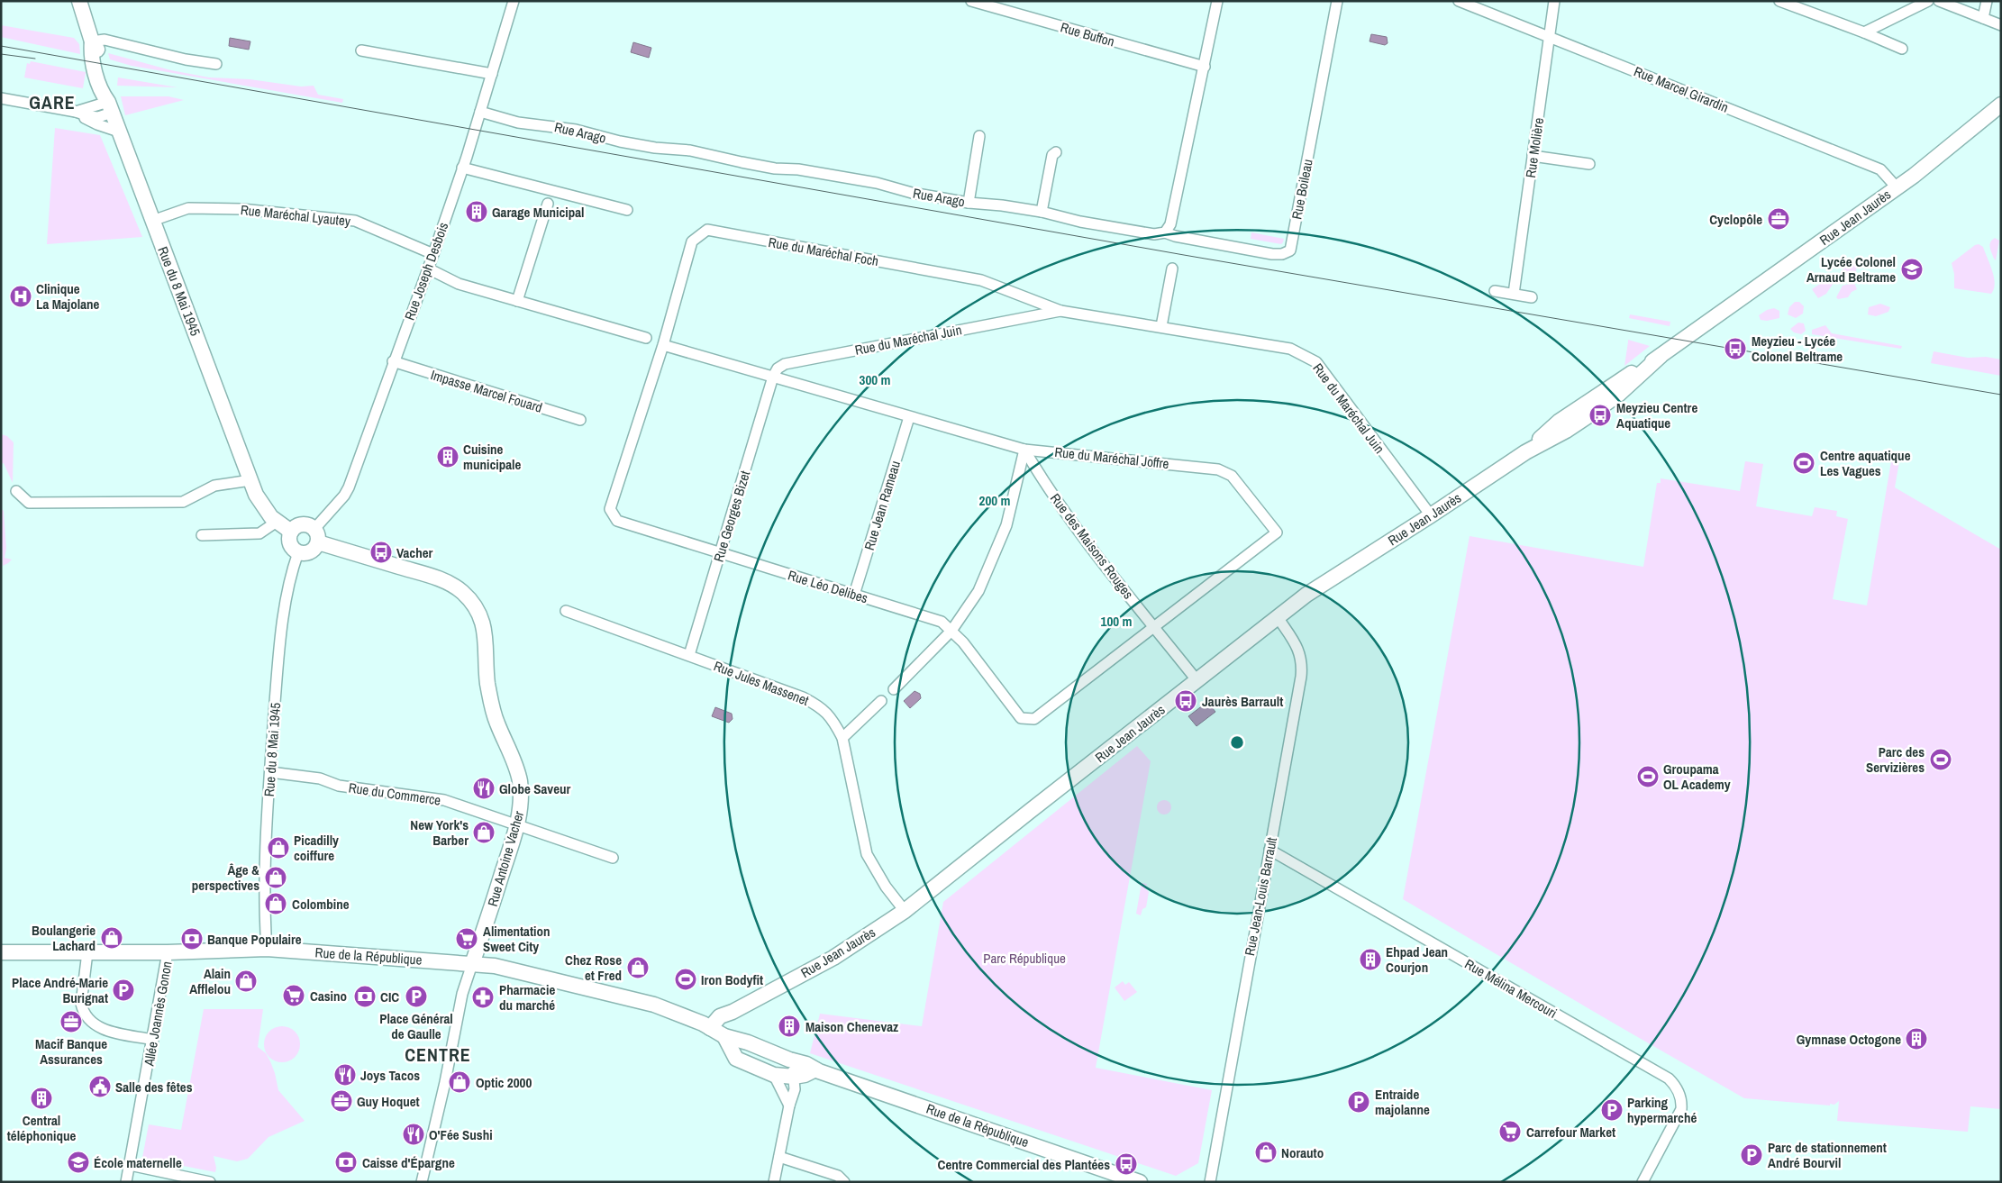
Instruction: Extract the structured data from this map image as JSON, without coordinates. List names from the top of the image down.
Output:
{
  "streets": {
    "main road": [
      "Rue Jean Jaurès",
      "Rue du 8 Mai 1945",
      "Rue Antoine Vacher",
      "Rue de la République"
    ],
    "street": [
      "Rue Buffon",
      "Rue Marcel Girardin",
      "Rue Arago",
      "Rue Molière",
      "Rue Boileau",
      "Rue Maréchal Lyautey",
      "Rue du Maréchal Foch",
      "Rue Joseph Desbois",
      "Rue du Maréchal Juin",
      "Impasse Marcel Fouard",
      "Rue du Maréchal Joffre",
      "Rue Jean Rameau",
      "Rue Georges Bizet",
      "Rue des Maisons Rouges",
      "Rue Léo Delibes",
      "Rue Jules Massenet",
      "Rue du Commerce",
      "Rue Jean-Louis Barrault",
      "Rue Mélina Mercouri",
      "Allée Joannès Gonon"
    ]
  },
  "crossings": [
    ["Rue Marcel Girardin", "Rue Molière"],
    ["Rue Marcel Girardin", "Rue Jean Jaurès"],
    ["Rue Arago", "Rue Boileau"],
    ["Rue Arago", "Rue Joseph Desbois"],
    ["Rue Maréchal Lyautey", "Rue Joseph Desbois"],
    ["Rue Maréchal Lyautey", "Rue du 8 Mai 1945"],
    ["Rue Jean Jaurès", "Rue du Maréchal Juin"],
    ["Rue Jean Jaurès", "Rue des Maisons Rouges"],
    ["Rue Jean Jaurès", "Rue Jules Massenet"],
    ["Rue Jean Jaurès", "Rue Jean-Louis Barrault"],
    ["Rue Jean Jaurès", "Rue de la République"],
    ["Rue du Maréchal Foch", "Rue du Maréchal Juin"],
    ["Rue du Maréchal Foch", "Rue Léo Delibes"],
    ["Rue Joseph Desbois", "Rue du 8 Mai 1945"],
    ["Rue Joseph Desbois", "Impasse Marcel Fouard"],
    ["Rue Joseph Desbois", "Rue Antoine Vacher"],
    ["Rue du 8 Mai 1945", "Rue du Commerce"],
    ["Rue du 8 Mai 1945", "Rue Antoine Vacher"],
    ["Rue du 8 Mai 1945", "Rue de la République"],
    ["Rue du Maréchal Juin", "Rue du Maréchal Joffre"],
    ["Rue du Maréchal Juin", "Rue Georges Bizet"],
    ["Rue du Maréchal Joffre", "Rue Jean Rameau"],
    ["Rue du Maréchal Joffre", "Rue Georges Bizet"],
    ["Rue du Maréchal Joffre", "Rue des Maisons Rouges"],
    ["Rue du Maréchal Joffre", "Rue Léo Delibes"],
    ["Rue Jean Rameau", "Rue Léo Delibes"],
    ["Rue Georges Bizet", "Rue Léo Delibes"],
    ["Rue Georges Bizet", "Rue Jules Massenet"],
    ["Rue des Maisons Rouges", "Rue Léo Delibes"],
    ["Rue du Commerce", "Rue Antoine Vacher"],
    ["Rue Antoine Vacher", "Rue de la République"],
    ["Rue Jean-Louis Barrault", "Rue Mélina Mercouri"],
    ["Rue de la République", "Allée Joannès Gonon"]
  ],
  "districts": ["GARE", "CENTRE"],
  "parks": ["Parc République"],
  "places": {
    "building": [
      "Garage Municipal",
      "Cuisine municipale",
      "Ehpad Jean Courjon",
      "Maison Chenevaz",
      "Gymnase Octogone",
      "Central téléphonique"
    ],
    "office": ["Cyclopôle", "Macif Banque Assurances", "Guy Hoquet"],
    "school or university": ["Lycée Colonel Arnaud Beltrame", "École maternelle"],
    "hospital": ["Clinique La Majolane"],
    "bus stop": [
      "Meyzieu - Lycée Colonel Beltrame",
      "Meyzieu Centre Aquatique",
      "Vacher",
      "Jaurès Barrault",
      "Centre Commercial des Plantées"
    ],
    "sports": [
      "Centre aquatique Les Vagues",
      "Parc des Servizières",
      "Groupama OL Academy",
      "Iron Bodyfit"
    ],
    "restaurant": ["Globe Saveur", "Joys Tacos", "O'Fée Sushi"],
    "shop": [
      "New York's Barber",
      "Picadilly coiffure",
      "Âge & perspectives",
      "Colombine",
      "Boulangerie Lachard",
      "Chez Rose et Fred",
      "Alain Afflelou",
      "Optic 2000",
      "Norauto"
    ],
    "bank": ["Banque Populaire", "CIC", "Caisse d'Épargne"],
    "supermarket": ["Alimentation Sweet City", "Casino", "Carrefour Market"],
    "parking": [
      "Place André-Marie Burignat",
      "Place Général de Gaulle",
      "Entraide majolanne",
      "Parking hypermarché",
      "Parc de stationnement André Bourvil"
    ],
    "pharmacy": ["Pharmacie du marché"],
    "public building": ["Salle des fêtes"]
  },
  "rings": ["300 m", "200 m", "100 m"]
}
